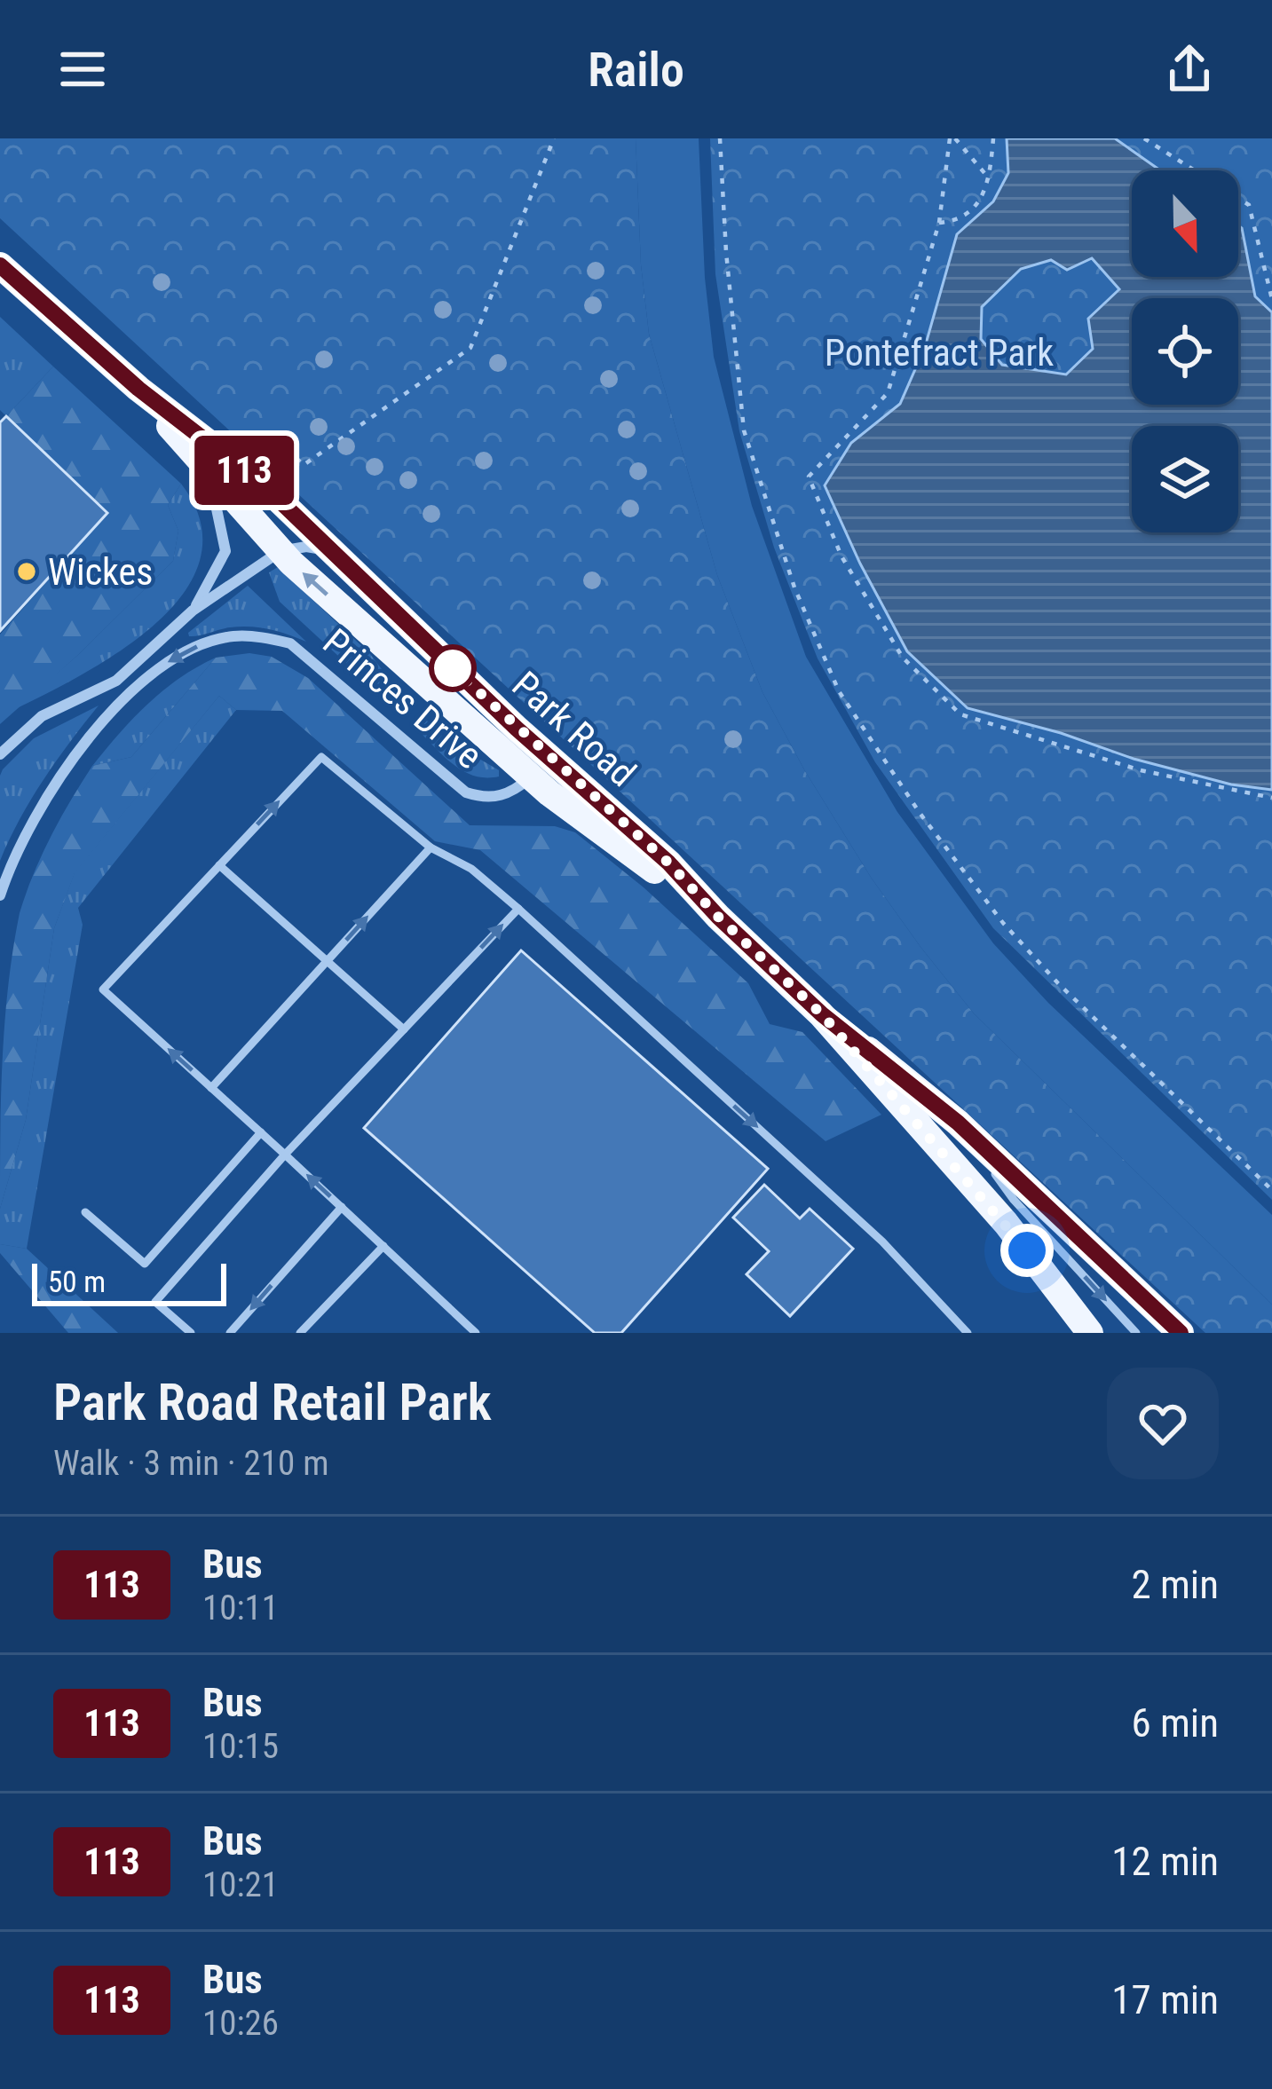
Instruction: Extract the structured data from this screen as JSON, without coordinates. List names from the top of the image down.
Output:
{
  "streets": {
    "main road": ["Park Road"],
    "street": ["Princes Drive"]
  },
  "crossings": [
    ["Princes Drive", "Park Road"]
  ],
  "parks": ["Pontefract Park"],
  "places": ["Wickes"],
  "lines": ["bus line 113"],
  "scale_bar": "50 m",
  "north": "bottom",
  "page": {
    "header": "Railo",
    "on_map": "113",
    "scale": "50 m",
    "heading": ["Park Road Retail Park", "Walk · 3 min · 210 m"],
    "list": [
      {
        "mark": "113",
        "name": "Bus",
        "note": "10:11",
        "value": "2 min"
      },
      {
        "mark": "113",
        "name": "Bus",
        "note": "10:15",
        "value": "6 min"
      },
      {
        "mark": "113",
        "name": "Bus",
        "note": "10:21",
        "value": "12 min"
      },
      {
        "mark": "113",
        "name": "Bus",
        "note": "10:26",
        "value": "17 min"
      }
    ]
  }
}
